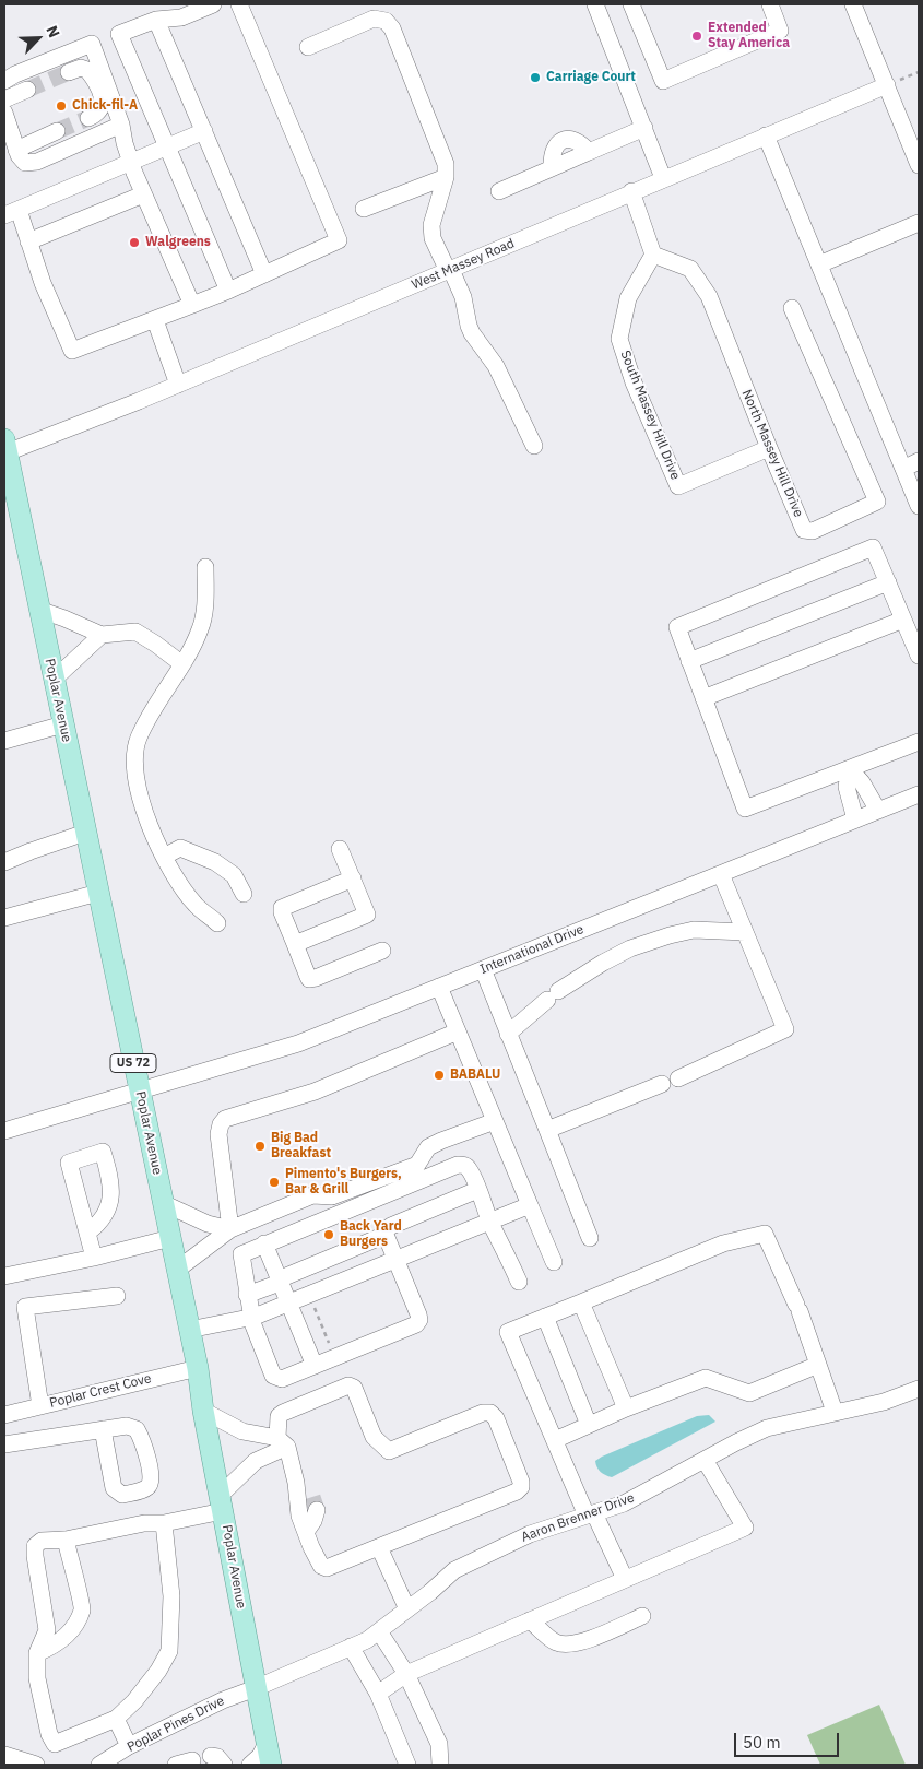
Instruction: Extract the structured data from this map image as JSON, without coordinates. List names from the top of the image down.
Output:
{
  "streets": {
    "main road": ["Poplar Avenue", "US 72"],
    "street": [
      "West Massey Road",
      "South Massey Hill Drive",
      "North Massey Hill Drive",
      "International Drive",
      "Poplar Crest Cove",
      "Aaron Brenner Drive",
      "Poplar Pines Drive"
    ]
  },
  "crossings": [
    ["West Massey Road", "Poplar Avenue"],
    ["South Massey Hill Drive", "North Massey Hill Drive"],
    ["Poplar Avenue", "International Drive"],
    ["Poplar Avenue", "Poplar Crest Cove"],
    ["Poplar Avenue", "Aaron Brenner Drive"],
    ["Poplar Avenue", "Poplar Pines Drive"],
    ["Aaron Brenner Drive", "Poplar Pines Drive"]
  ],
  "places": [
    "Extended Stay America",
    "Carriage Court",
    "Chick-fil-A",
    "Walgreens",
    "BABALU",
    "Big Bad Breakfast",
    "Pimento's Burgers, Bar & Grill",
    "Back Yard Burgers"
  ],
  "scale_bar": "50 m",
  "north": "top right"
}
